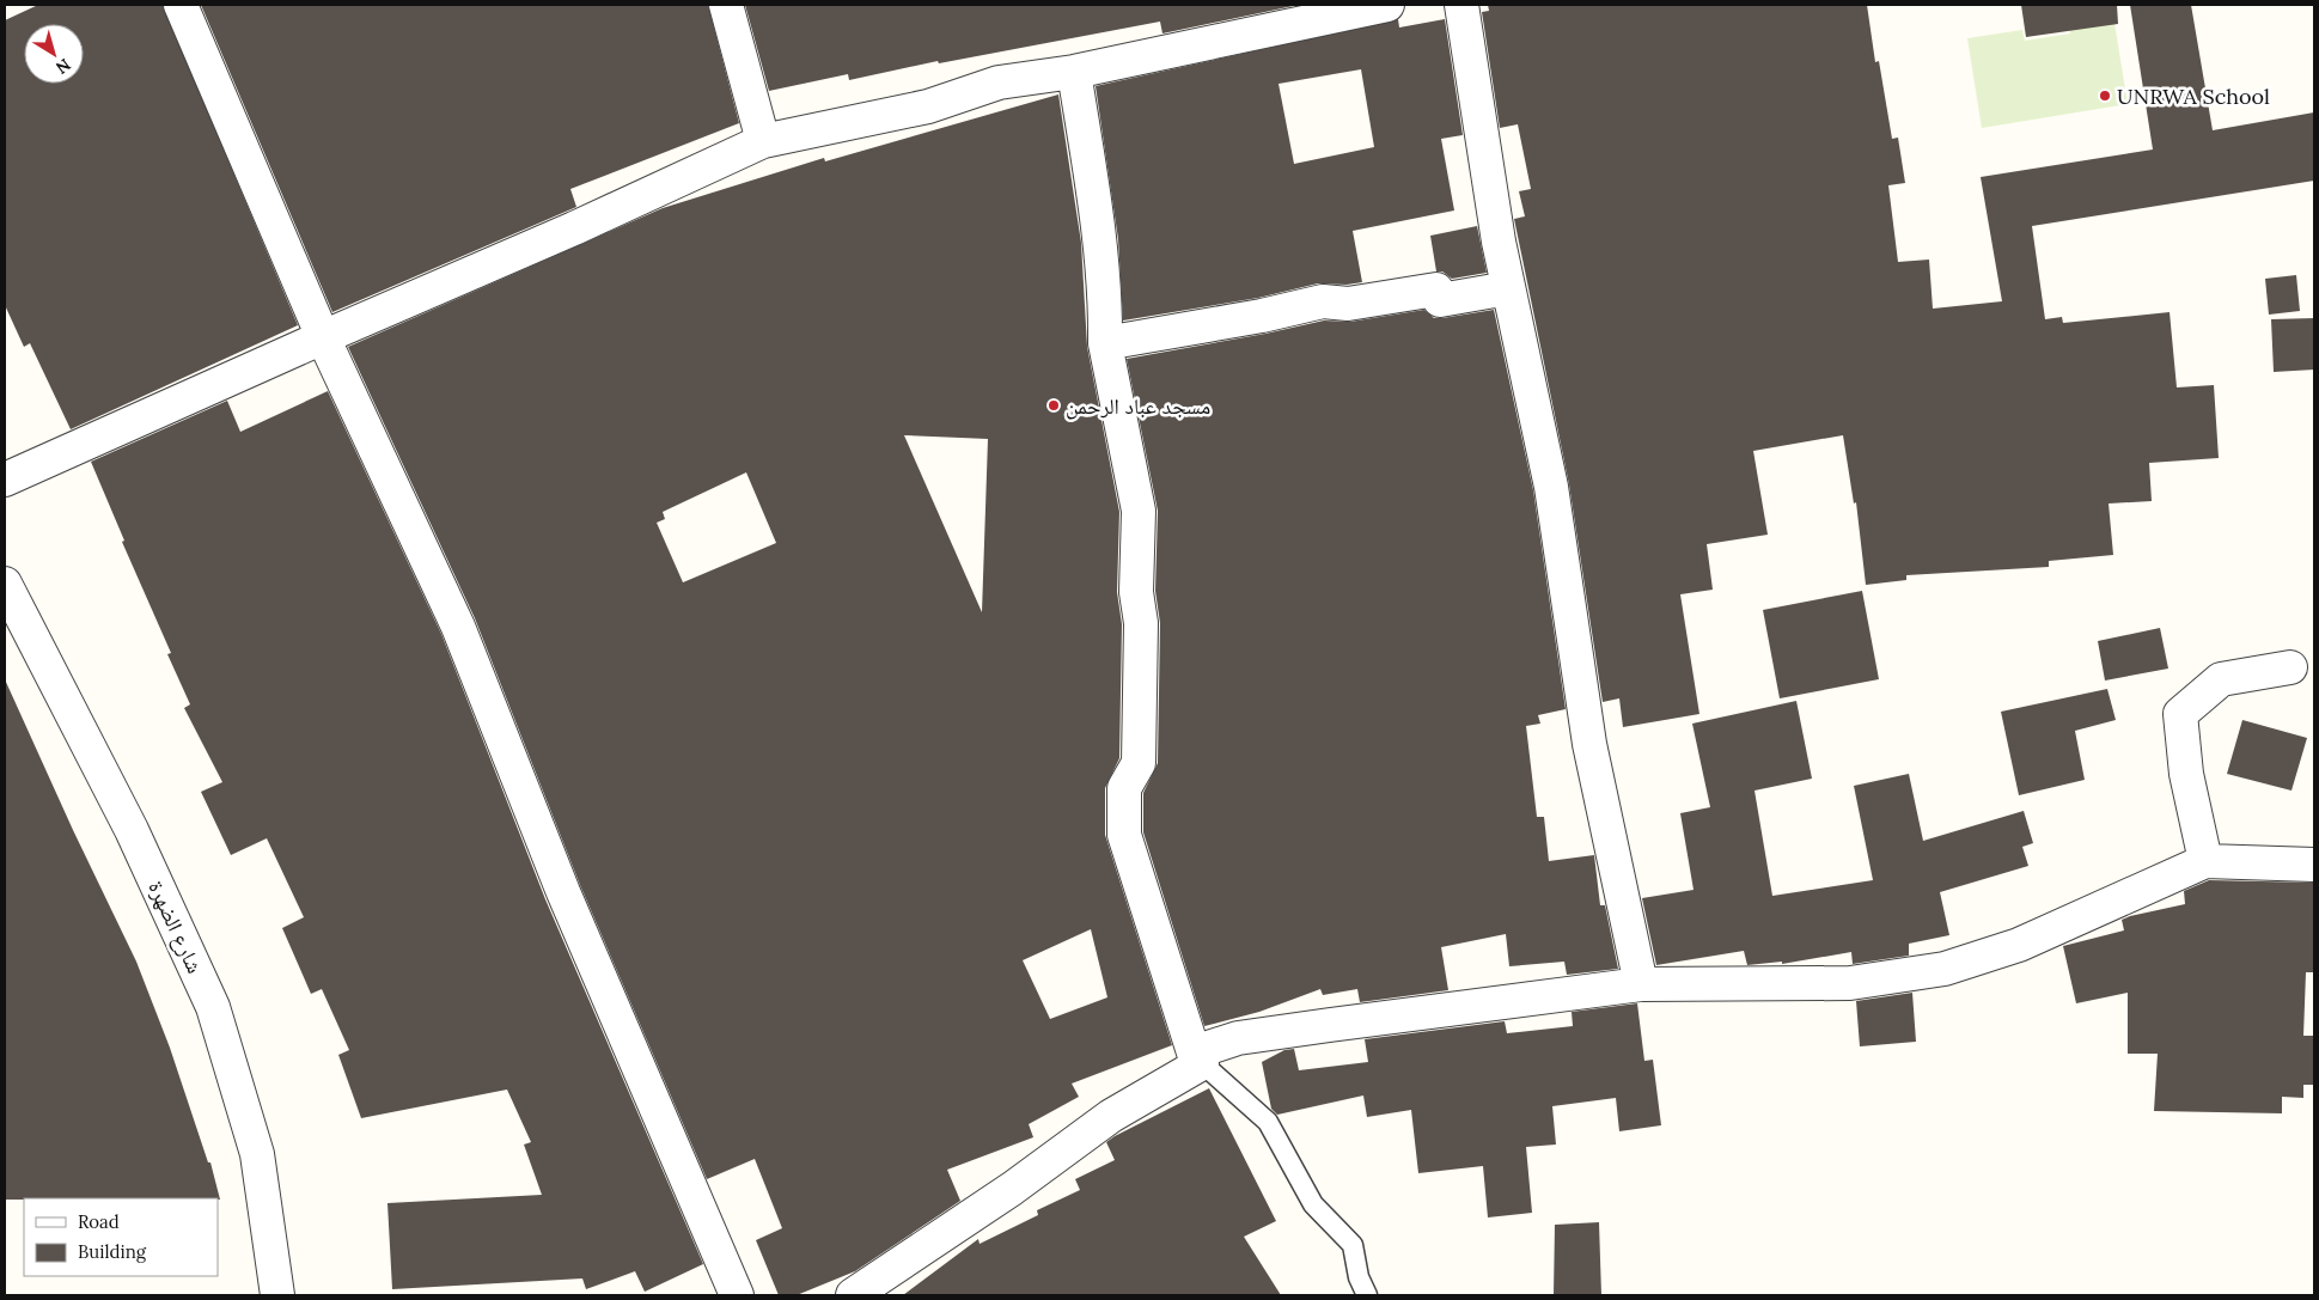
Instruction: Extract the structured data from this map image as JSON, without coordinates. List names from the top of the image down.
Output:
{
  "streets": {
    "street": ["شارع الضهرة"]
  },
  "places": ["UNRWA School", "مسجد عباد الرحمن"],
  "legend": ["Road", "Building"],
  "north": "bottom right"
}
